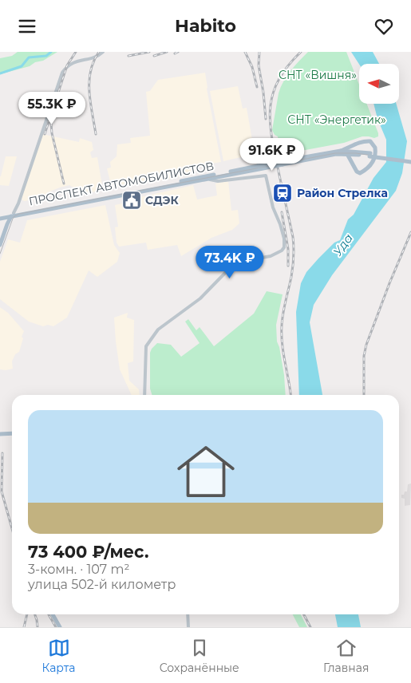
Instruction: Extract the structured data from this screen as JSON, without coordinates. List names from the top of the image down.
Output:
{
  "streets": {
    "main road": ["ПРОСПЕКТ АВТОМОБИЛИСТОВ"]
  },
  "water": ["Уда"],
  "parks": ["СНТ «Вишня»", "СНТ «Энергетик»"],
  "places": {
    "station": ["Район Стрелка"],
    "public building": ["СДЭК"]
  },
  "north": "left",
  "page": {
    "header": "Habito",
    "price": ["55.3K ₽", "91.6K ₽", "73.4K ₽"],
    "list": [
      {
        "name": "73 400 ₽/мес.",
        "note": "3-комн. · 107 m² · улица 502-й километр"
      }
    ],
    "tabs": ["Карта", "Сохранённые", "Главная"]
  }
}
